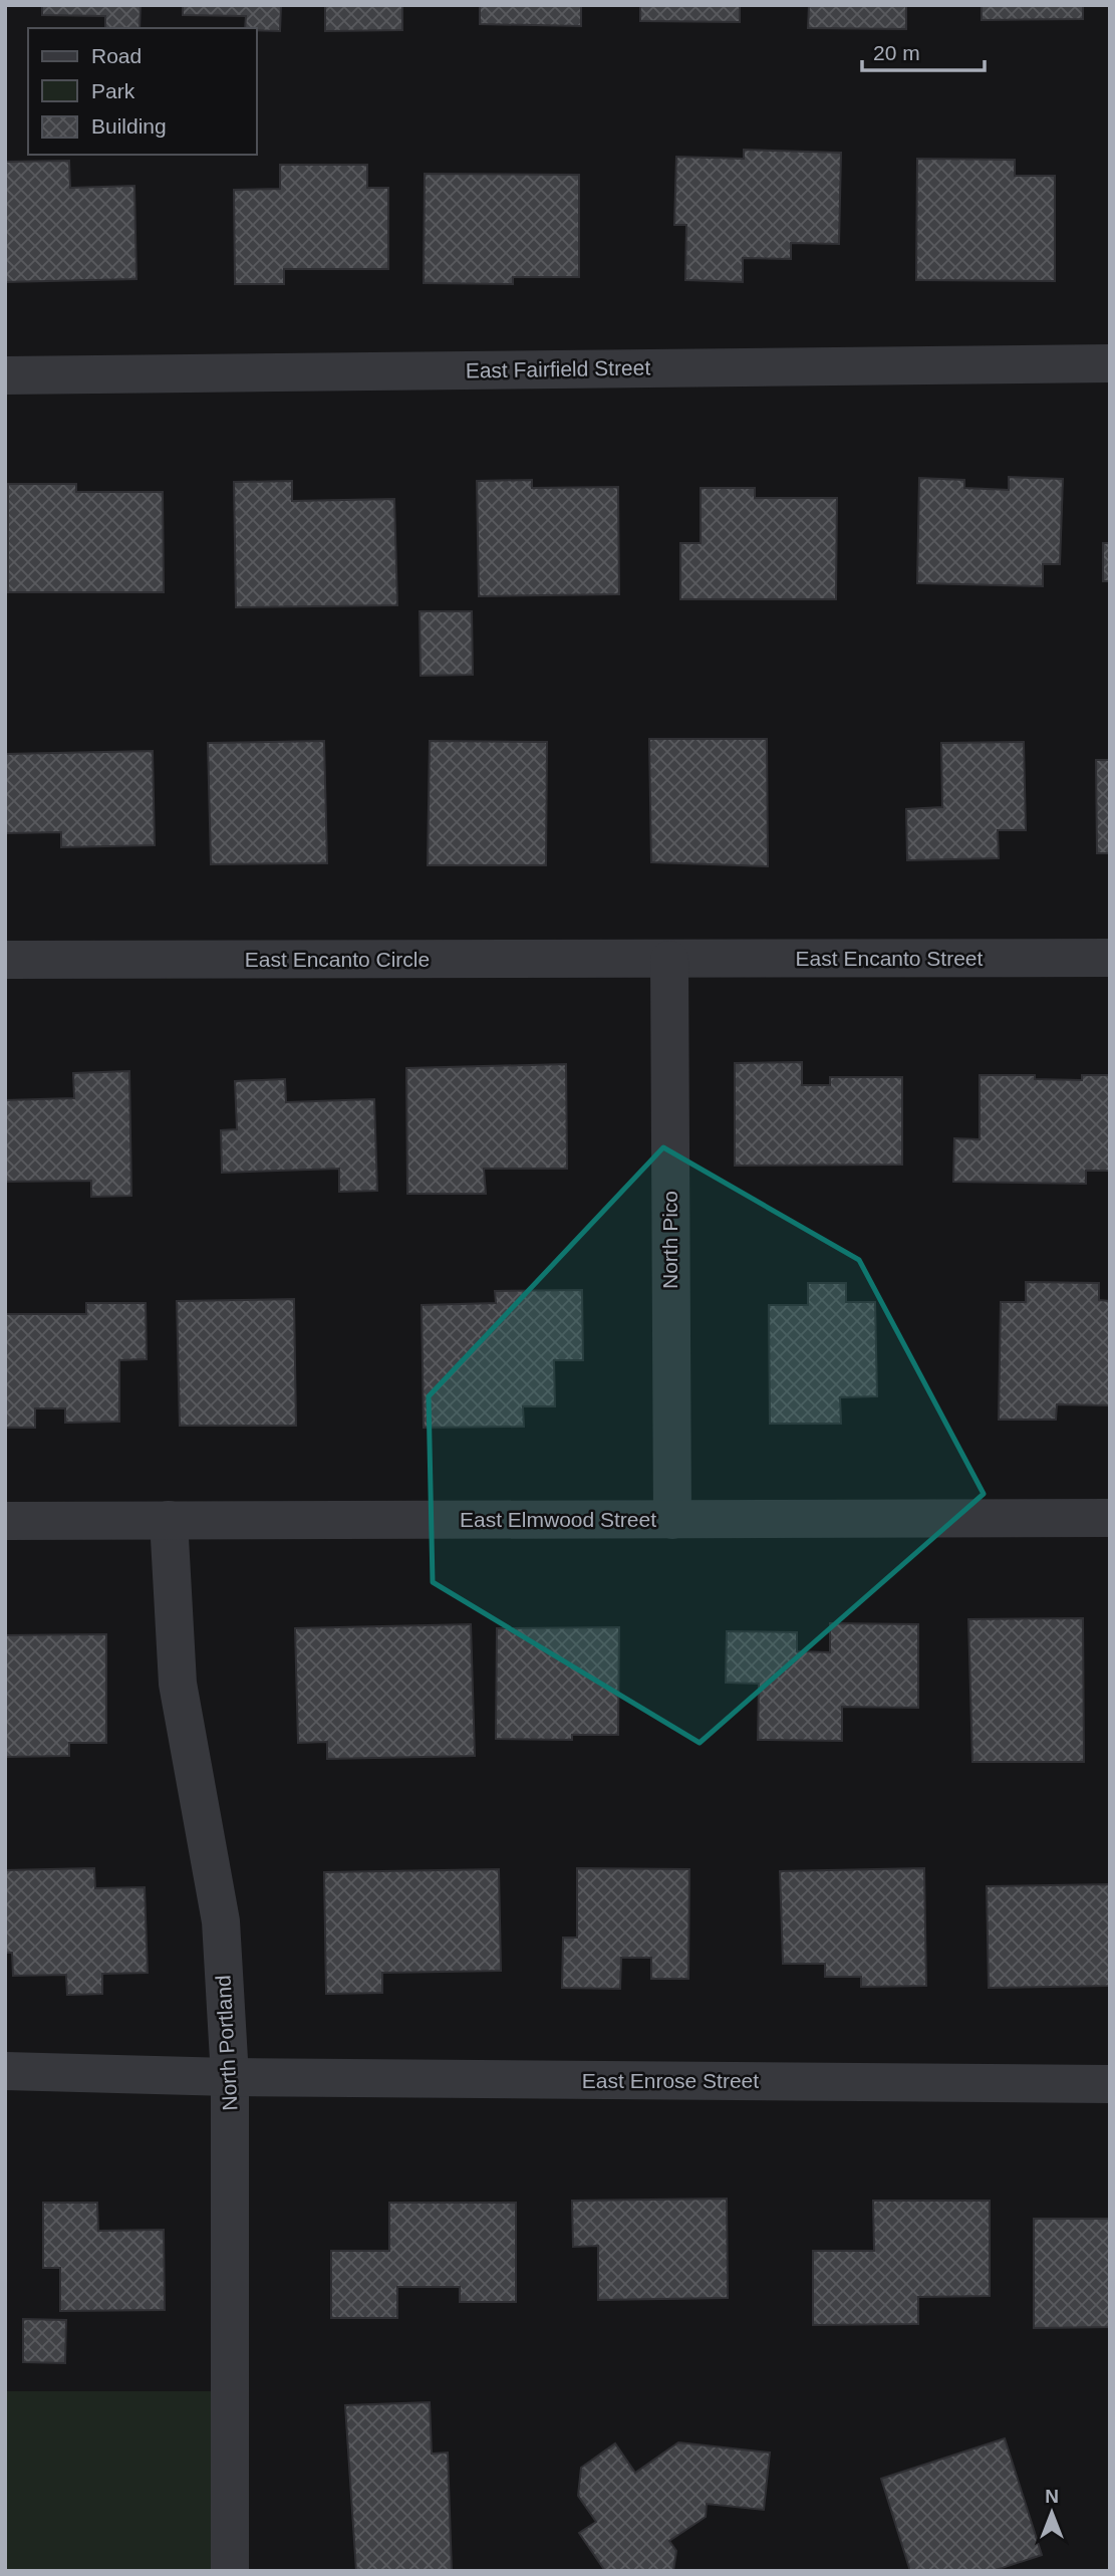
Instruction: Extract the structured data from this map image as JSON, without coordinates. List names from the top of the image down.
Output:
{
  "streets": {
    "street": [
      "East Fairfield Street",
      "East Encanto Street",
      "East Encanto Circle",
      "North Pico",
      "East Elmwood Street",
      "North Portland",
      "East Enrose Street"
    ]
  },
  "crossings": [
    ["East Encanto Street", "East Encanto Circle"],
    ["East Encanto Street", "North Pico"],
    ["East Encanto Circle", "North Pico"],
    ["North Pico", "East Elmwood Street"],
    ["East Elmwood Street", "North Portland"],
    ["North Portland", "East Enrose Street"]
  ],
  "legend": ["Road", "Park", "Building"],
  "scale_bar": "20 m",
  "north": "top"
}
